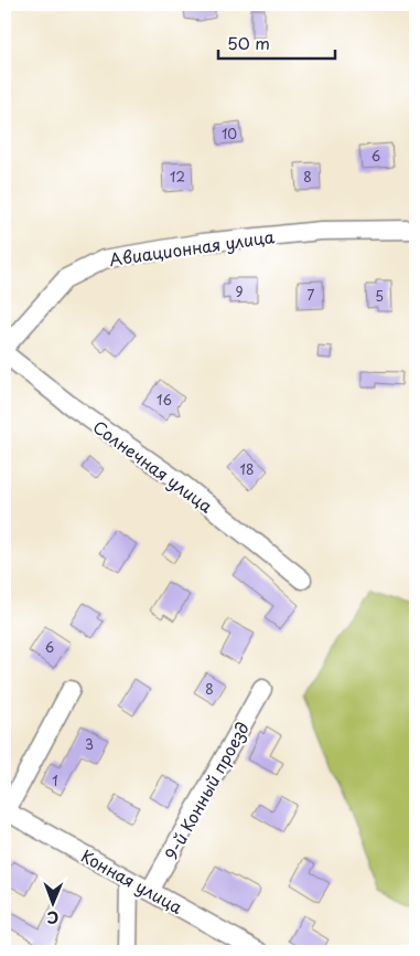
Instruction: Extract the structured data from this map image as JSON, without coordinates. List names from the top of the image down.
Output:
{
  "streets": {
    "street": [
      "Авиационная улица",
      "Солнечная улица",
      "9-й Конный проезд",
      "Конная улица"
    ]
  },
  "crossings": [
    ["9-й Конный проезд", "Конная улица"]
  ],
  "house_numbers": [
    "10",
    "6",
    "12",
    "8",
    "9",
    "7",
    "5",
    "16",
    "18",
    "6",
    "8",
    "3",
    "1"
  ],
  "scale_bar": "50 m",
  "north": "bottom"
}
